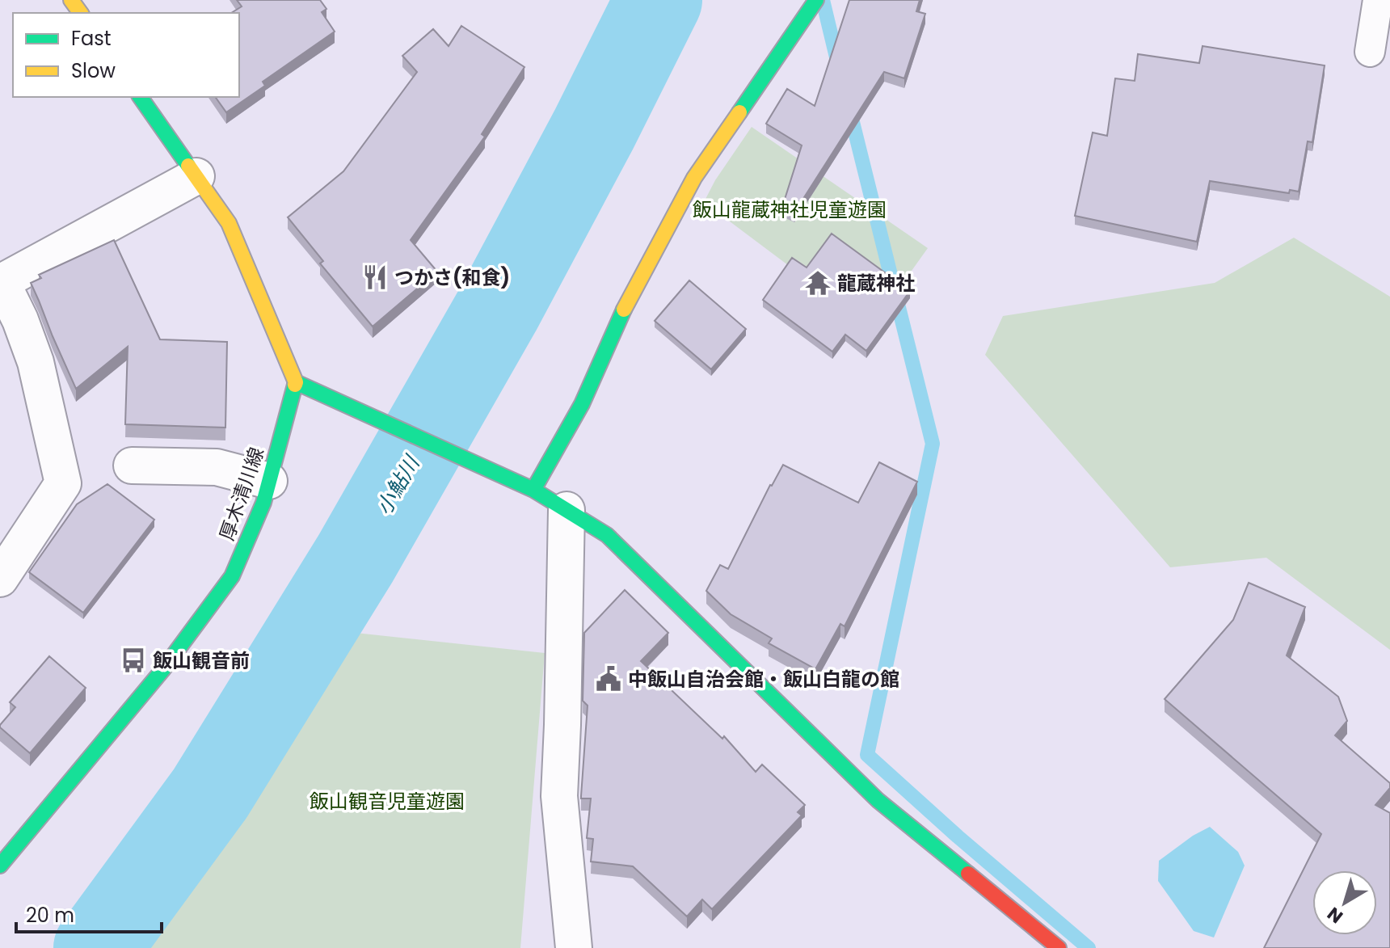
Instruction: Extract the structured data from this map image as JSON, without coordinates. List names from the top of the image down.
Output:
{
  "streets": {
    "street": ["厚木清川線"]
  },
  "water": ["小鮎川"],
  "parks": ["飯山龍蔵神社児童遊園", "飯山観音児童遊園"],
  "places": {
    "restaurant": ["つかさ(和食)"],
    "temple": ["龍蔵神社"],
    "bus stop": ["飯山観音前"],
    "public building": ["中飯山自治会館・飯山白龍の館"]
  },
  "legend": ["Fast", "Slow"],
  "scale_bar": "20 m",
  "north": "bottom left"
}
